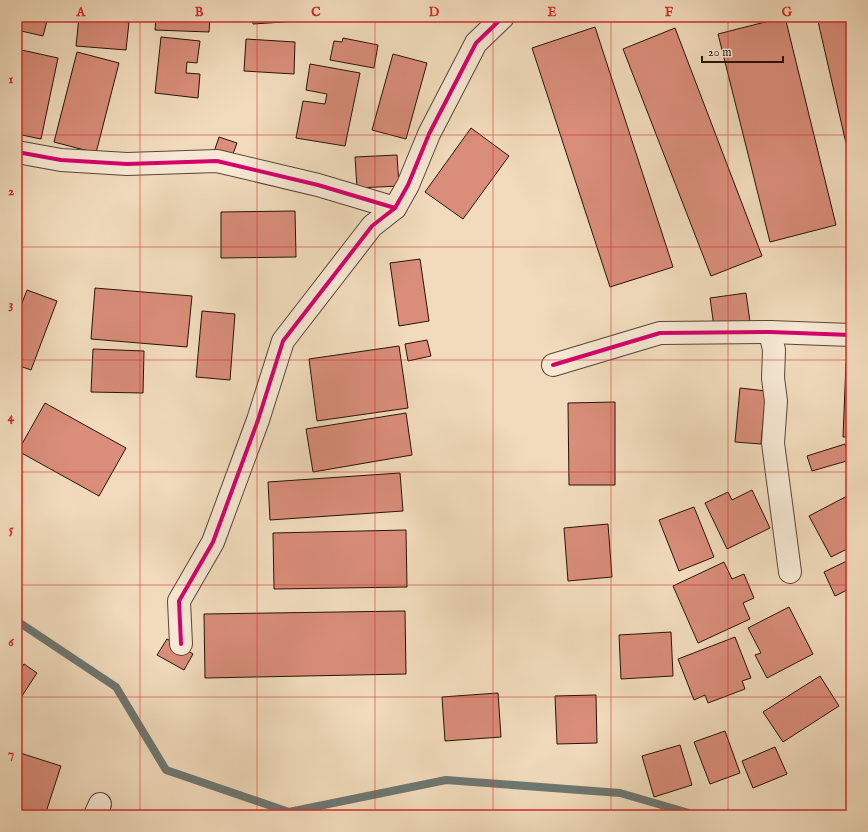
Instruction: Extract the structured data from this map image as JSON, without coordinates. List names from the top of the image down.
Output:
{
  "scale_bar": "20 m",
  "grid": {
    "columns": [
      "A",
      "B",
      "C",
      "D",
      "E",
      "F",
      "G"
    ],
    "rows": [
      "1",
      "2",
      "3",
      "4",
      "5",
      "6",
      "7"
    ]
  }
}
